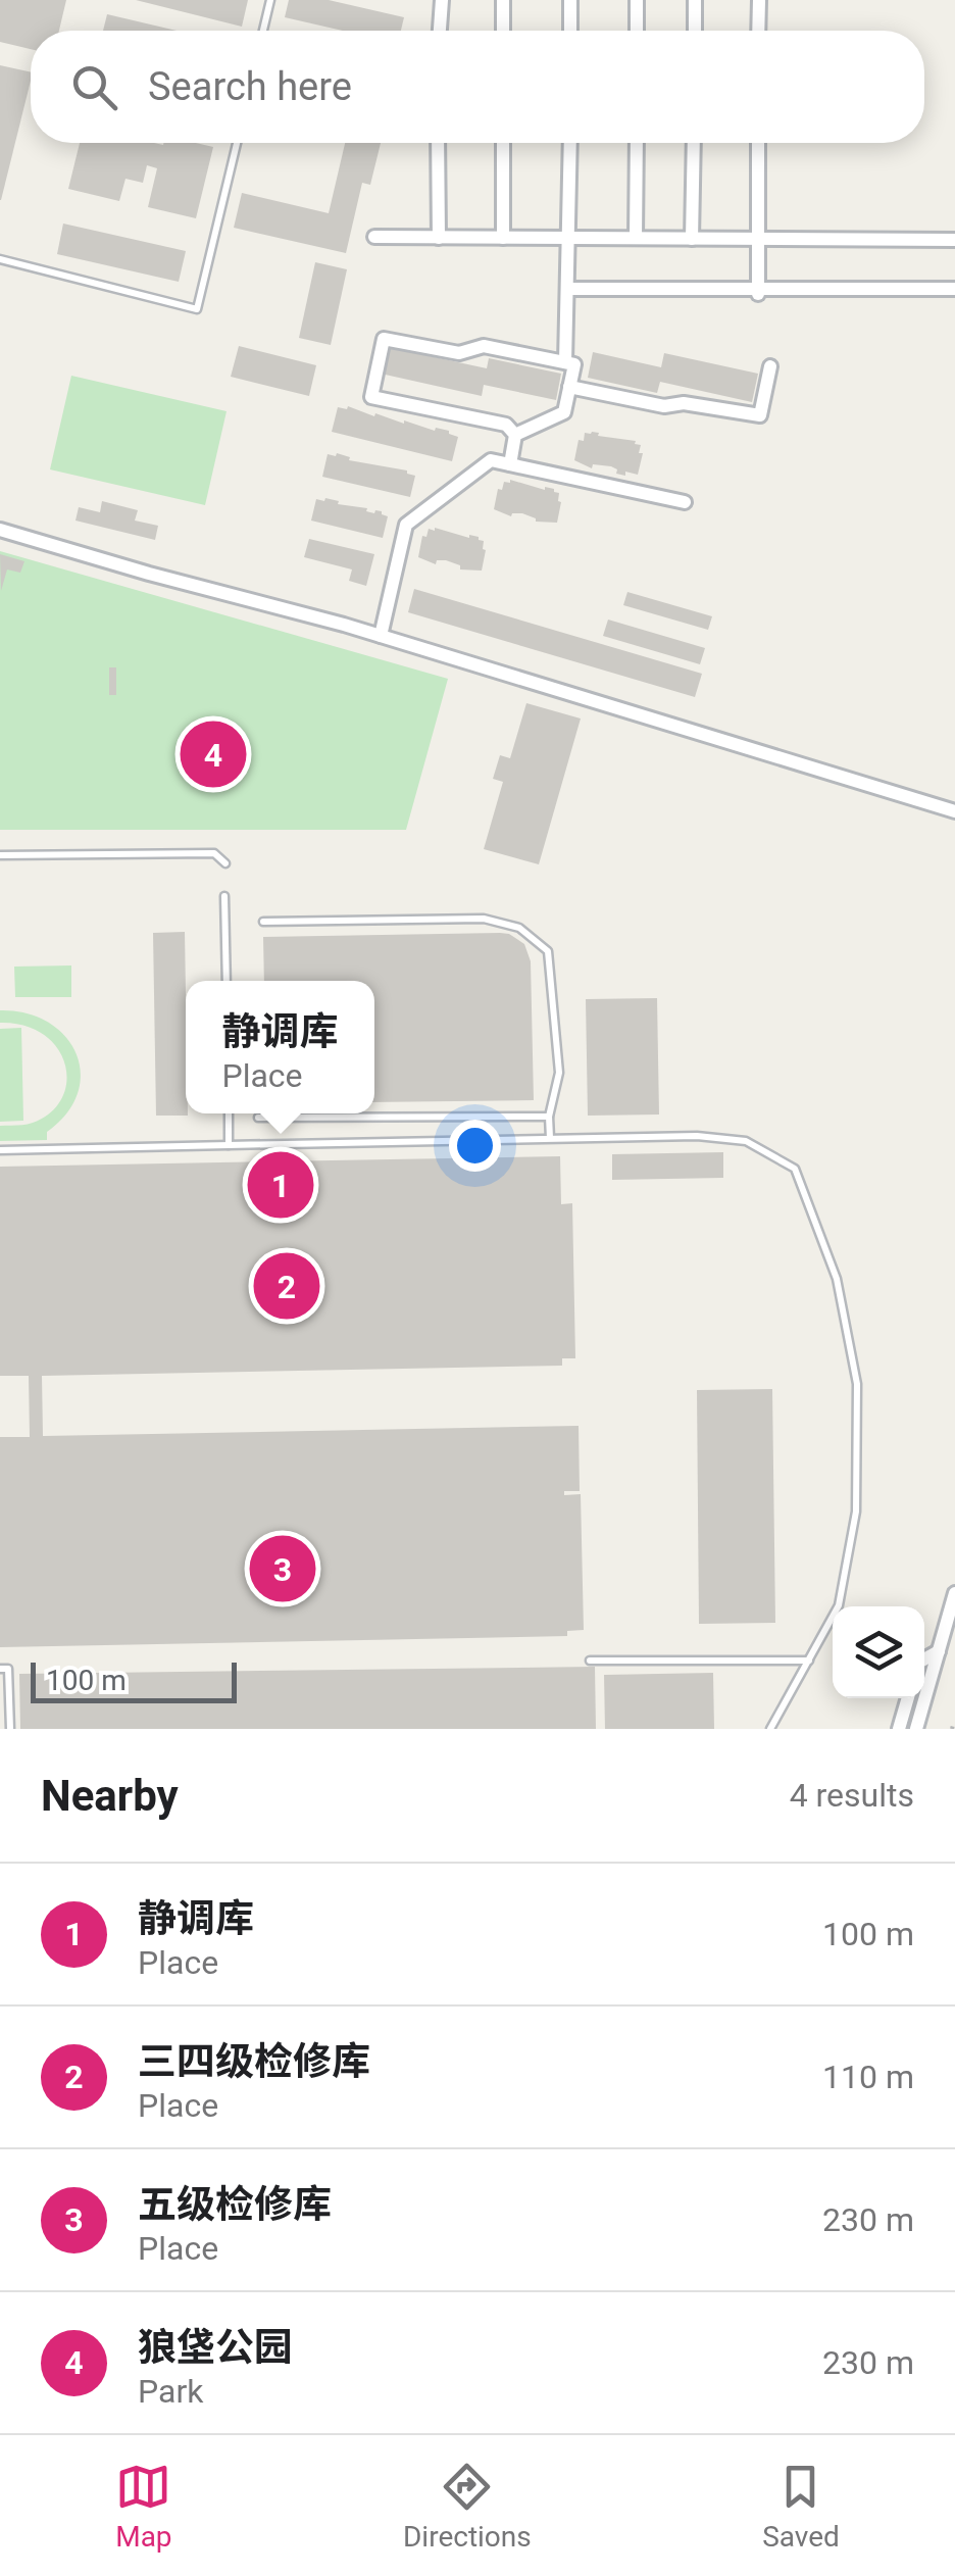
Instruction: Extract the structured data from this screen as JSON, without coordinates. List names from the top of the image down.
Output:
{
  "scale_bar": "100 m",
  "page": {
    "search": "Search here",
    "pins": [
      "4",
      "1",
      "2",
      "3"
    ],
    "popup": ["静调库", "Place"],
    "scale": "100 m",
    "heading": ["Nearby", "4 results"],
    "list": [
      {
        "mark": "1",
        "name": "静调库",
        "note": "Place",
        "value": "100 m"
      },
      {
        "mark": "2",
        "name": "三四级检修库",
        "note": "Place",
        "value": "110 m"
      },
      {
        "mark": "3",
        "name": "五级检修库",
        "note": "Place",
        "value": "230 m"
      },
      {
        "mark": "4",
        "name": "狼垡公园",
        "note": "Park",
        "value": "230 m"
      }
    ],
    "nav": ["Map", "Directions", "Saved"]
  }
}
